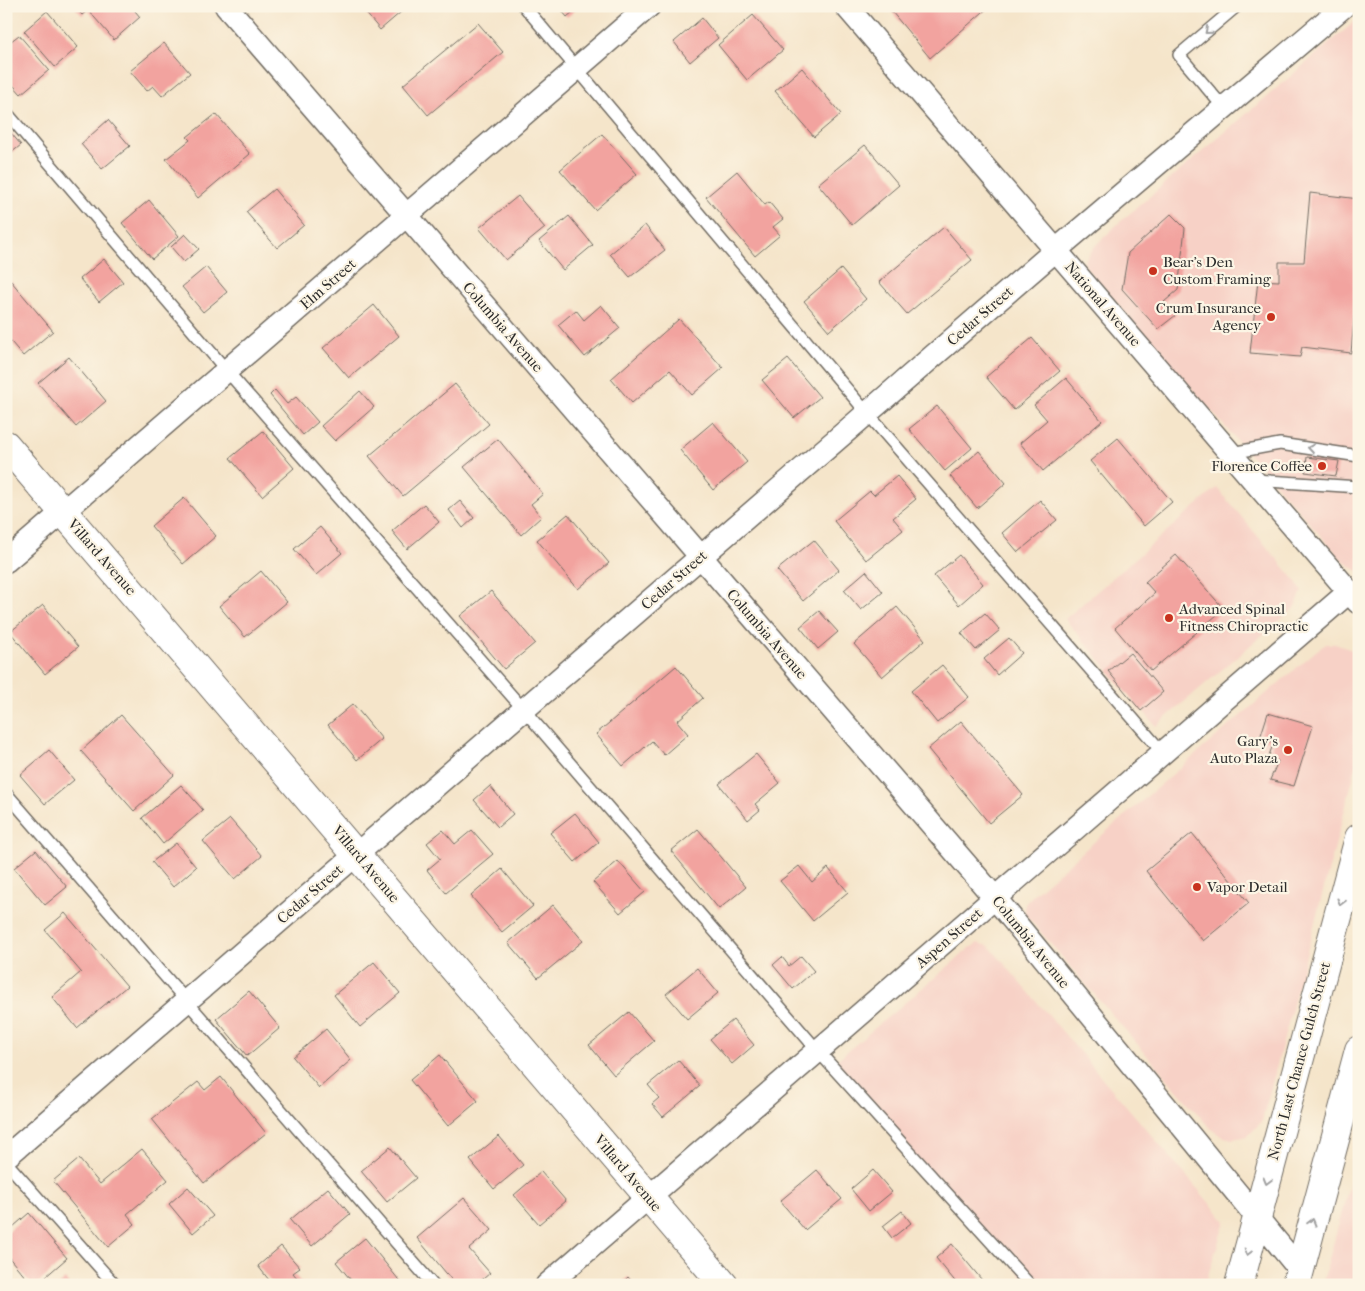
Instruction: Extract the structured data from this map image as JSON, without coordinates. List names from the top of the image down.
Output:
{
  "streets": {
    "street": [
      "Elm Street",
      "National Avenue",
      "Cedar Street",
      "Columbia Avenue",
      "Villard Avenue",
      "Aspen Street",
      "North Last Chance Gulch Street"
    ]
  },
  "crossings": [
    ["Elm Street", "Columbia Avenue"],
    ["Elm Street", "Villard Avenue"],
    ["National Avenue", "Cedar Street"],
    ["National Avenue", "Aspen Street"],
    ["Cedar Street", "Columbia Avenue"],
    ["Cedar Street", "Villard Avenue"],
    ["Columbia Avenue", "Aspen Street"],
    ["Columbia Avenue", "North Last Chance Gulch Street"],
    ["Villard Avenue", "Aspen Street"]
  ],
  "places": [
    "Bear's Den Custom Framing",
    "Crum Insurance Agency",
    "Florence Coffee",
    "Advanced Spinal Fitness Chiropractic",
    "Gary's Auto Plaza",
    "Vapor Detail"
  ]
}
